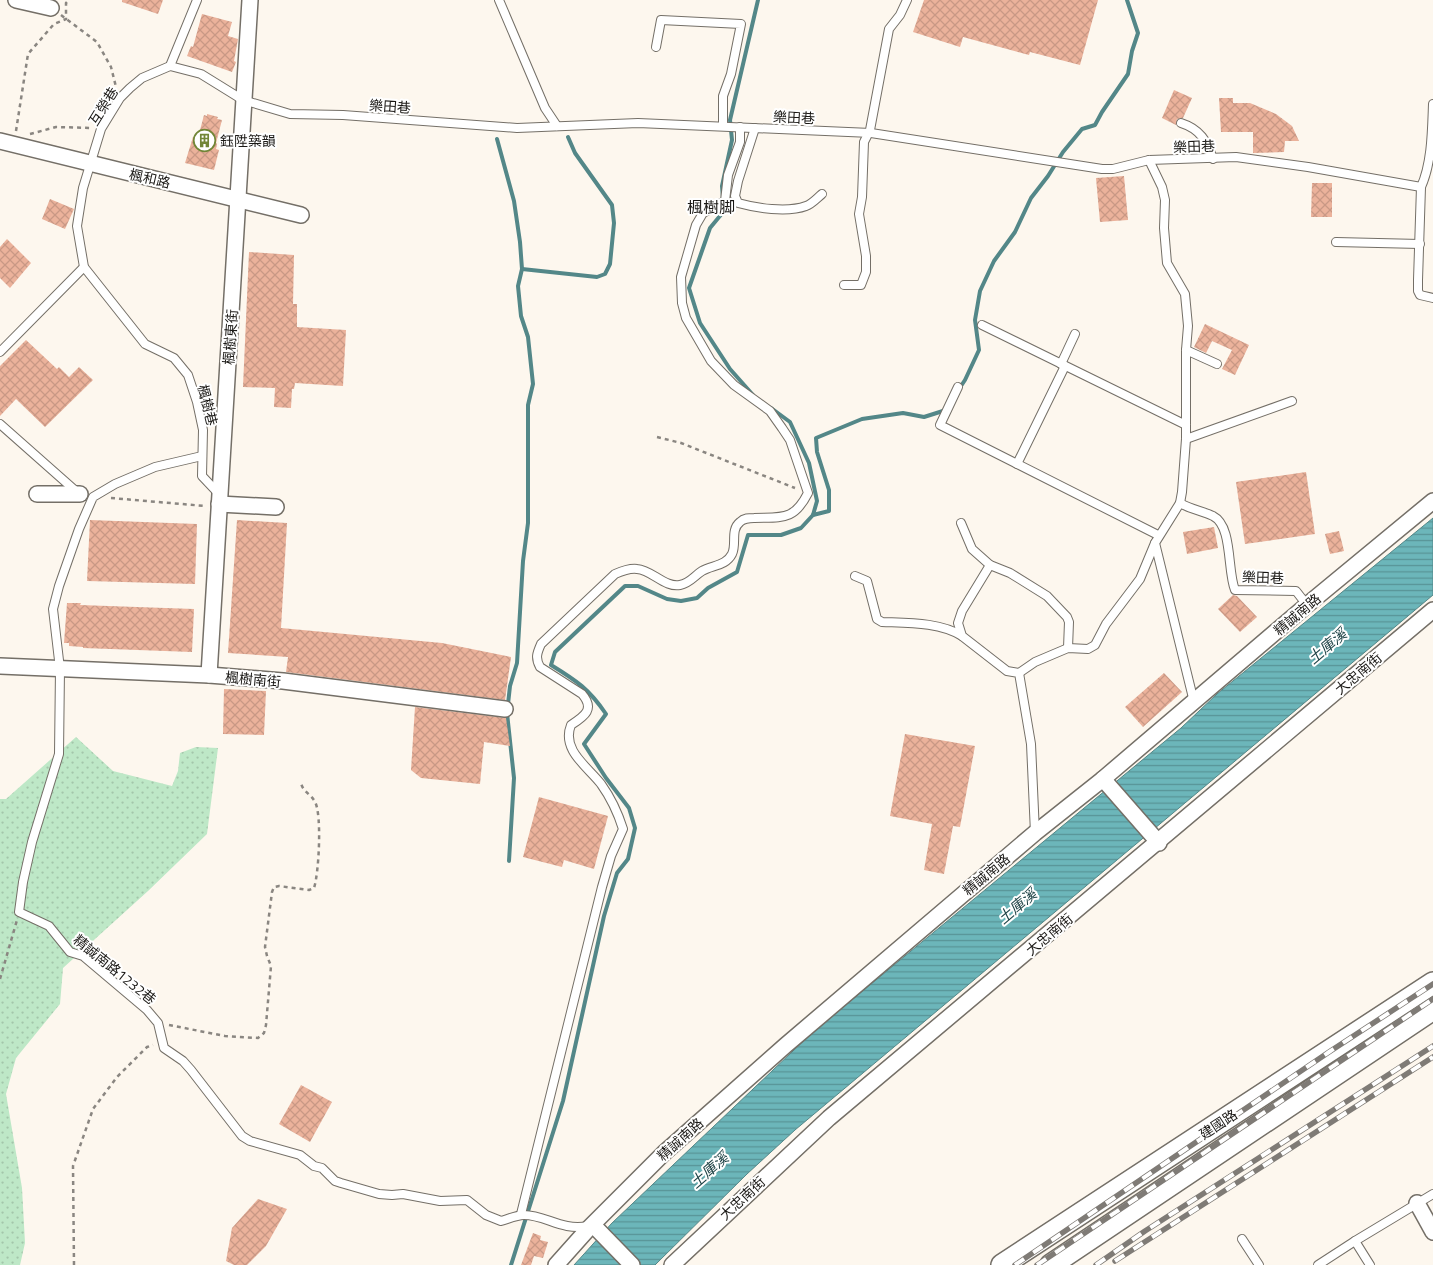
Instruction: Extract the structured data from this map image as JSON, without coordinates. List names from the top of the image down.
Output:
{
  "streets": {
    "main road": ["建國路"],
    "street": [
      "楓和路",
      "楓樹東街",
      "精誠南路",
      "大忠南街",
      "楓樹南街"
    ],
    "lane": [
      "互榮巷",
      "樂田巷",
      "楓樹巷",
      "精誠南路1232巷"
    ]
  },
  "crossings": [
    ["互榮巷", "樂田巷"],
    ["互榮巷", "楓和路"],
    ["互榮巷", "楓樹巷"],
    ["樂田巷", "楓樹東街"],
    ["樂田巷", "精誠南路"],
    ["楓和路", "楓樹東街"],
    ["楓和路", "楓樹巷"],
    ["楓樹東街", "楓樹巷"],
    ["楓樹東街", "楓樹南街"]
  ],
  "districts": ["楓樹脚"],
  "water": ["土庫溪"],
  "places": {
    "building": ["鈺陞築韻"]
  }
}
